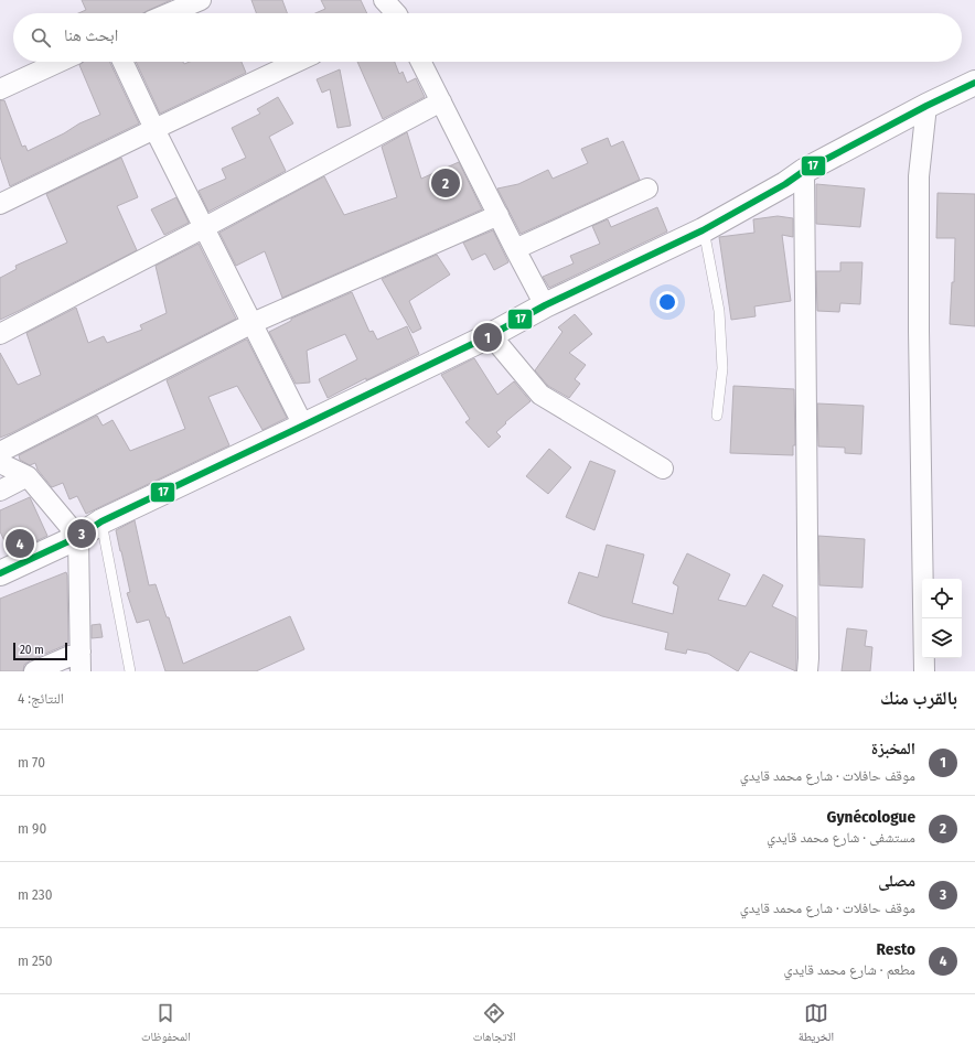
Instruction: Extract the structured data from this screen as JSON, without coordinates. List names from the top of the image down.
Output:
{
  "lines": ["transit line 17"],
  "scale_bar": "20 m",
  "page": {
    "search": "ابحث هنا",
    "pins": [
      "2",
      "1",
      "3",
      "4"
    ],
    "scale": "20 m",
    "heading": ["بالقرب منك", "النتائج: 4"],
    "list": [
      {
        "mark": "1",
        "name": "المخبزة",
        "note": "موقف حافلات · شارع محمد قايدي",
        "value": "70 m"
      },
      {
        "mark": "2",
        "name": "Gynécologue",
        "note": "مستشفى · شارع محمد قايدي",
        "value": "90 m"
      },
      {
        "mark": "3",
        "name": "مصلى",
        "note": "موقف حافلات · شارع محمد قايدي",
        "value": "230 m"
      },
      {
        "mark": "4",
        "name": "Resto",
        "note": "مطعم · شارع محمد قايدي",
        "value": "250 m"
      }
    ],
    "nav": ["الخريطة", "الاتجاهات", "المحفوظات"]
  }
}
